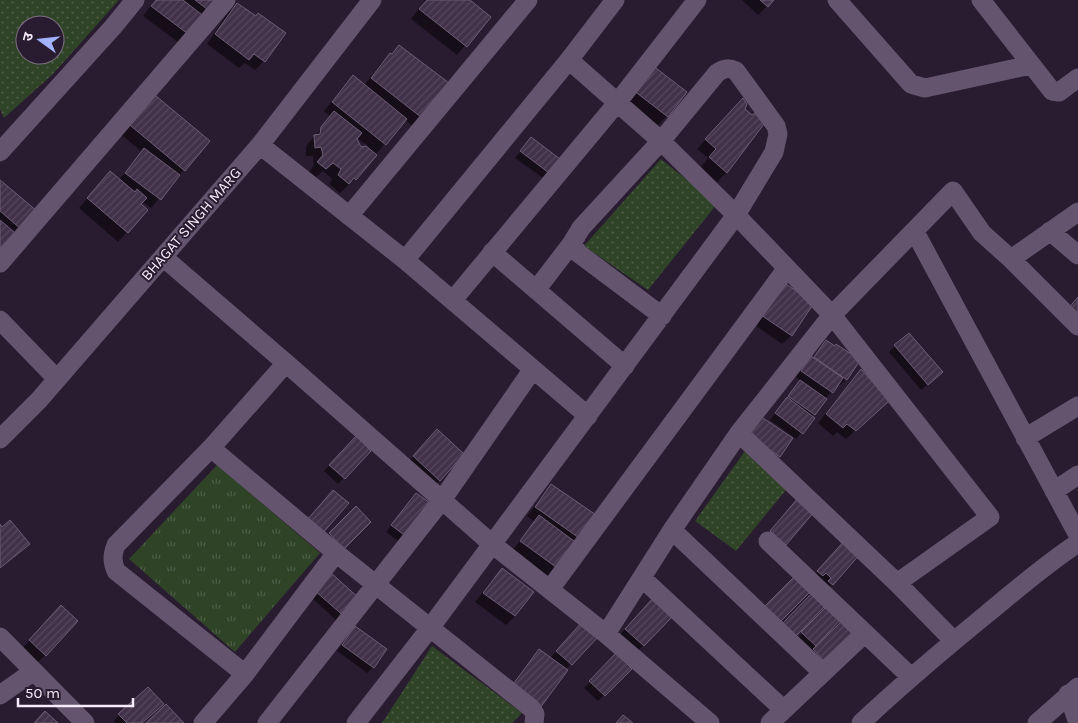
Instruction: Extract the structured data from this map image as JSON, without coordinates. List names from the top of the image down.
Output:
{
  "streets": {
    "street": ["BHAGAT SINGH MARG"]
  },
  "scale_bar": "50 m",
  "north": "left"
}
